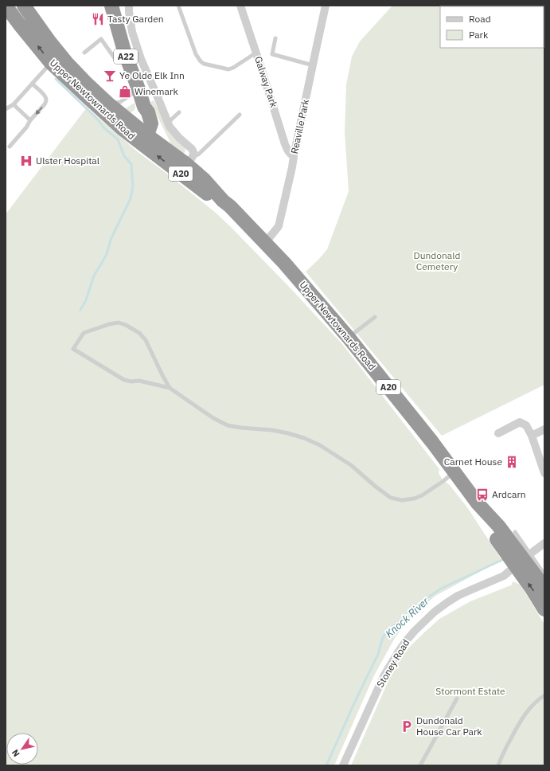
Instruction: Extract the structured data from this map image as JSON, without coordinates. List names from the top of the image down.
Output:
{
  "streets": {
    "highway": ["A22", "Upper Newtownards Road", "A20"],
    "street": ["Galway Park", "Reaville Park", "Stoney Road"]
  },
  "crossings": [
    ["A22", "Upper Newtownards Road"],
    ["Galway Park", "Reaville Park"],
    ["Upper Newtownards Road", "Reaville Park"],
    ["Upper Newtownards Road", "Stoney Road"]
  ],
  "water": ["Knock River"],
  "parks": ["Dundonald Cemetery", "Stormont Estate"],
  "places": {
    "restaurant": ["Tasty Garden"],
    "bar": ["Ye Olde Elk Inn"],
    "shop": ["Winemark"],
    "hospital": ["Ulster Hospital"],
    "building": ["Carnet House"],
    "bus stop": ["Ardcarn"],
    "parking": ["Dundonald House Car Park"]
  },
  "legend": ["Road", "Park"],
  "north": "bottom left"
}
